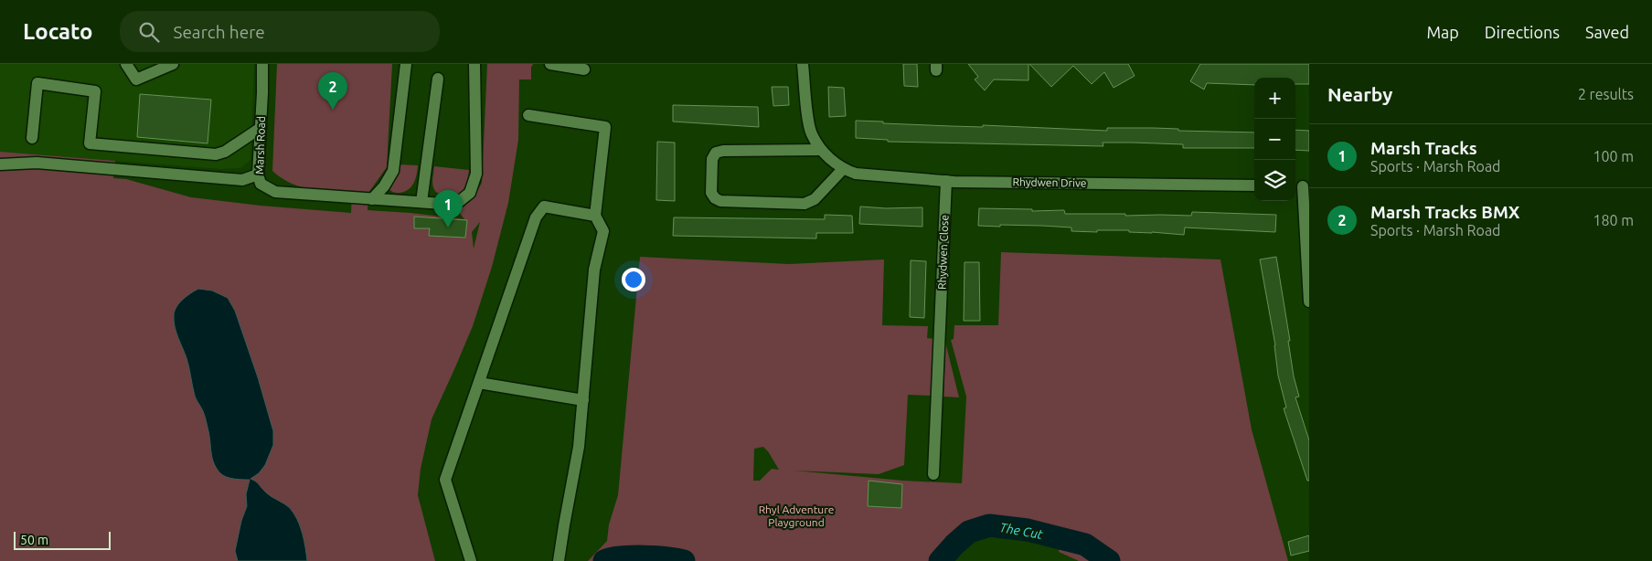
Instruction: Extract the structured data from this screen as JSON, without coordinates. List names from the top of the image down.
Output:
{
  "streets": {
    "street": ["Marsh Road", "Rhydwen Drive", "Rhydwen Close"]
  },
  "crossings": [
    ["Rhydwen Drive", "Rhydwen Close"]
  ],
  "water": ["The Cut"],
  "parks": ["Rhyl Adventure Playground"],
  "scale_bar": "50 m",
  "page": {
    "header": "Locato",
    "search": "Search here",
    "nav": ["Map", "Directions", "Saved"],
    "heading": ["Nearby", "2 results"],
    "pins": ["2", "1"],
    "map_buttons": ["+", "−"],
    "list": [
      {
        "mark": "1",
        "name": "Marsh Tracks",
        "note": "Sports · Marsh Road",
        "value": "100 m"
      },
      {
        "mark": "2",
        "name": "Marsh Tracks BMX",
        "note": "Sports · Marsh Road",
        "value": "180 m"
      }
    ],
    "scale": "50 m"
  }
}
